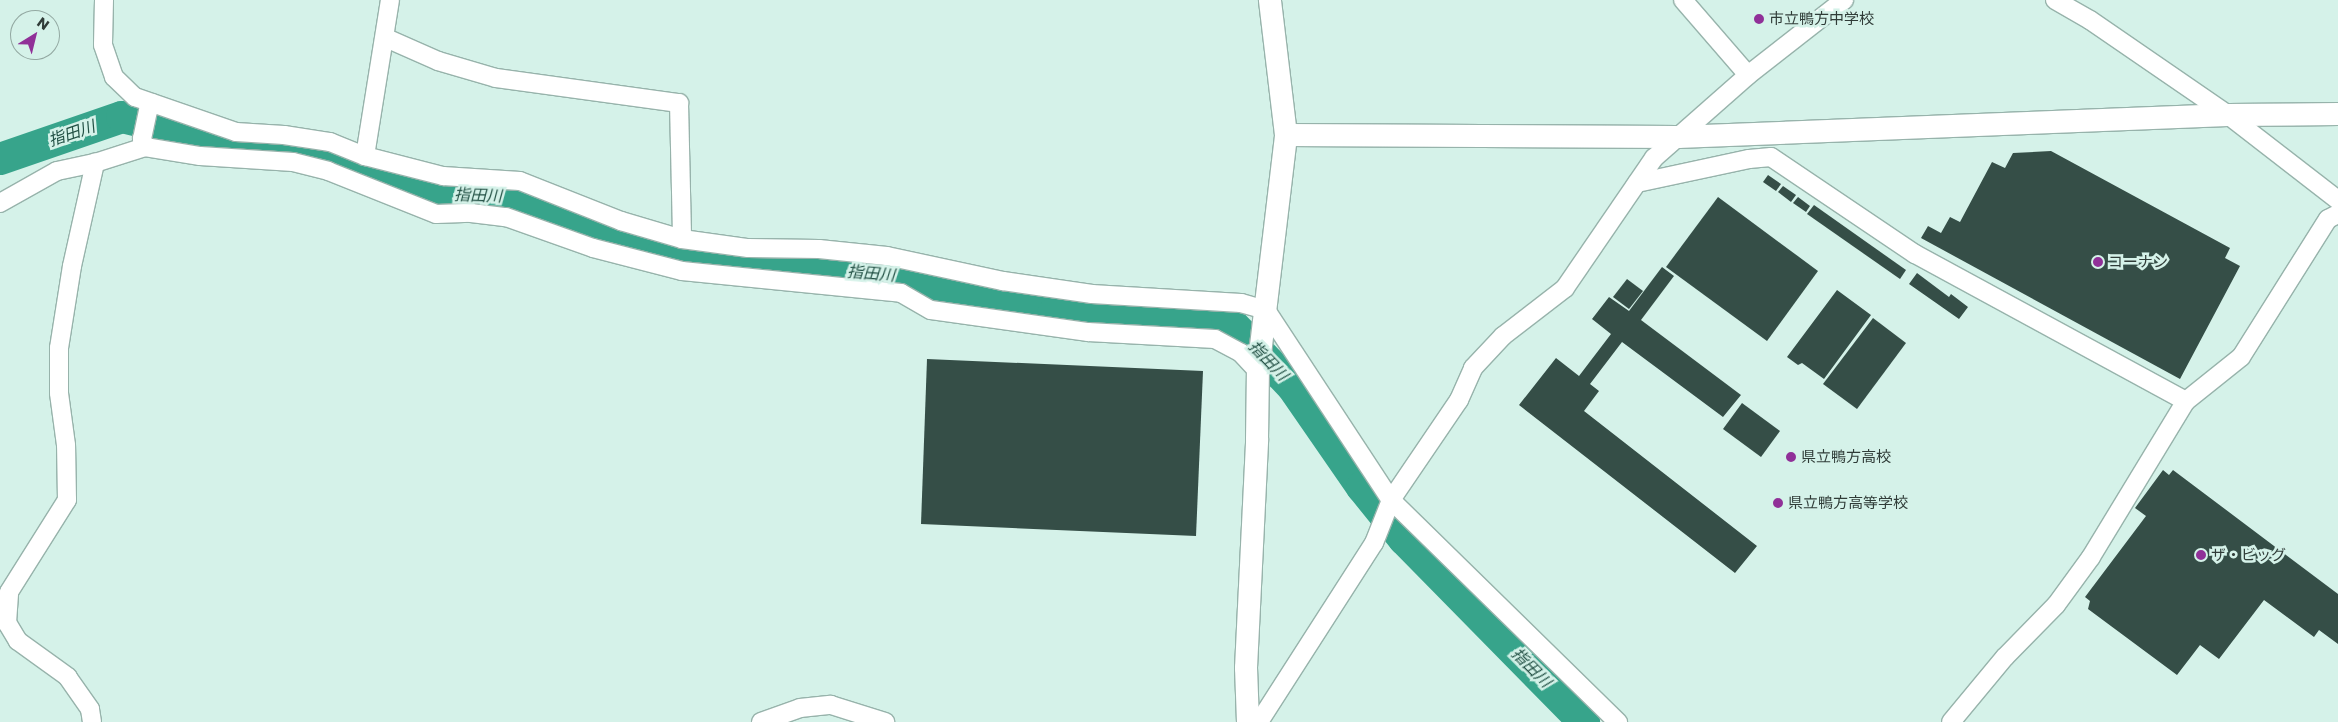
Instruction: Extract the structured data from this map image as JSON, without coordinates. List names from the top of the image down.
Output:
{
  "water": ["指田川"],
  "places": [
    "市立鴨方中学校",
    "コーナン",
    "県立鴨方高校",
    "県立鴨方高等学校",
    "ザ・ビッグ"
  ],
  "north": "top right"
}
